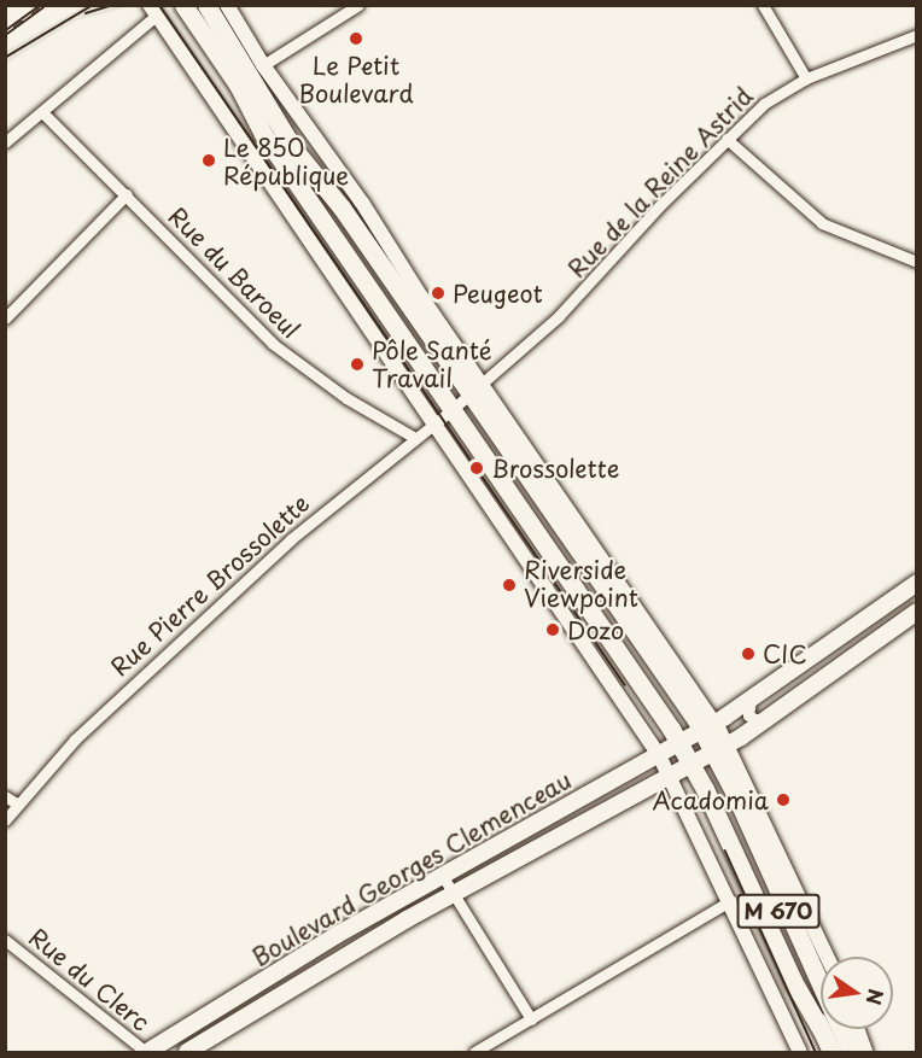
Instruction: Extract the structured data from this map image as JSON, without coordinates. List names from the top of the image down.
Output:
{
  "streets": {
    "main road": ["Boulevard Georges Clemenceau", "M 670"],
    "street": [
      "Rue de la Reine Astrid",
      "Rue du Baroeul",
      "Rue Pierre Brossolette",
      "Rue du Clerc"
    ]
  },
  "crossings": [
    ["Rue de la Reine Astrid", "Rue Pierre Brossolette"],
    ["Rue du Baroeul", "Rue Pierre Brossolette"],
    ["Boulevard Georges Clemenceau", "M 670"],
    ["Boulevard Georges Clemenceau", "Rue du Clerc"]
  ],
  "places": [
    "Le Petit Boulevard",
    "Le 850 République",
    "Peugeot",
    "Pôle Santé Travail",
    "Brossolette",
    "Riverside Viewpoint",
    "Dozo",
    "CIC",
    "Acadomia"
  ],
  "north": "right"
}
